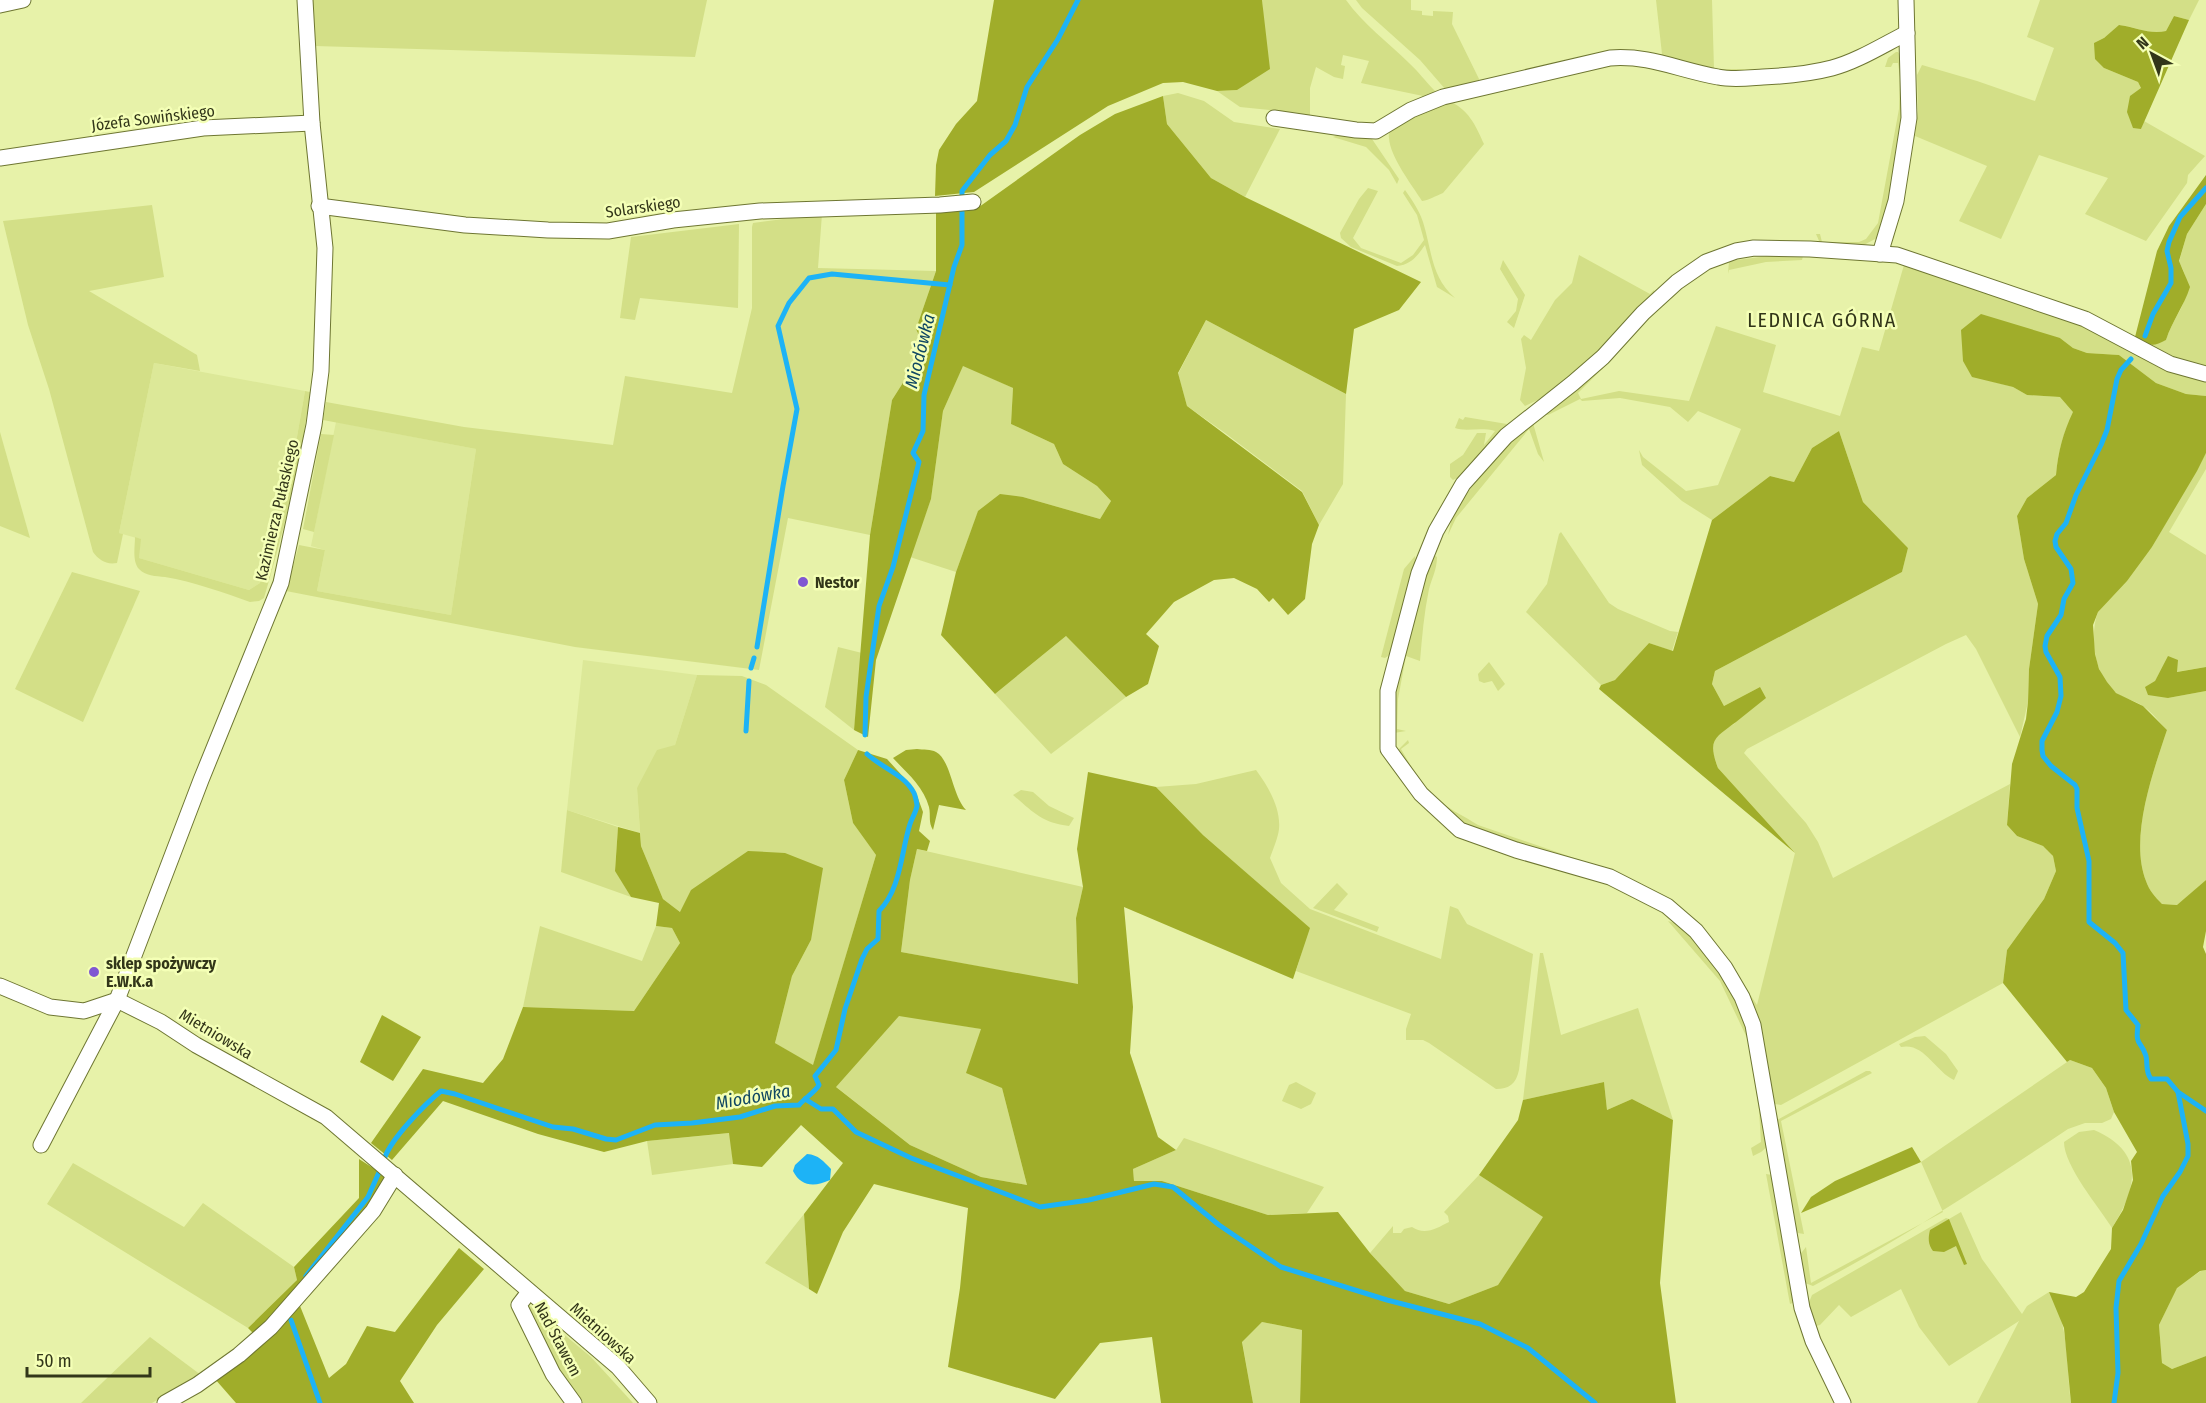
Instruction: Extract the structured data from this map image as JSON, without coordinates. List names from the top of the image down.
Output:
{
  "streets": {
    "street": [
      "Józefa Sowińskiego",
      "Solarskiego",
      "Kazimierza Pułaskiego",
      "Mietniowska",
      "Nad Stawem"
    ]
  },
  "crossings": [
    ["Józefa Sowińskiego", "Kazimierza Pułaskiego"],
    ["Solarskiego", "Kazimierza Pułaskiego"],
    ["Kazimierza Pułaskiego", "Mietniowska"],
    ["Mietniowska", "Nad Stawem"]
  ],
  "districts": ["LEDNICA GÓRNA"],
  "water": ["Miodówka"],
  "places": ["Nestor", "sklep spożywczy E.W.K.a"],
  "scale_bar": "50 m",
  "north": "top left"
}
